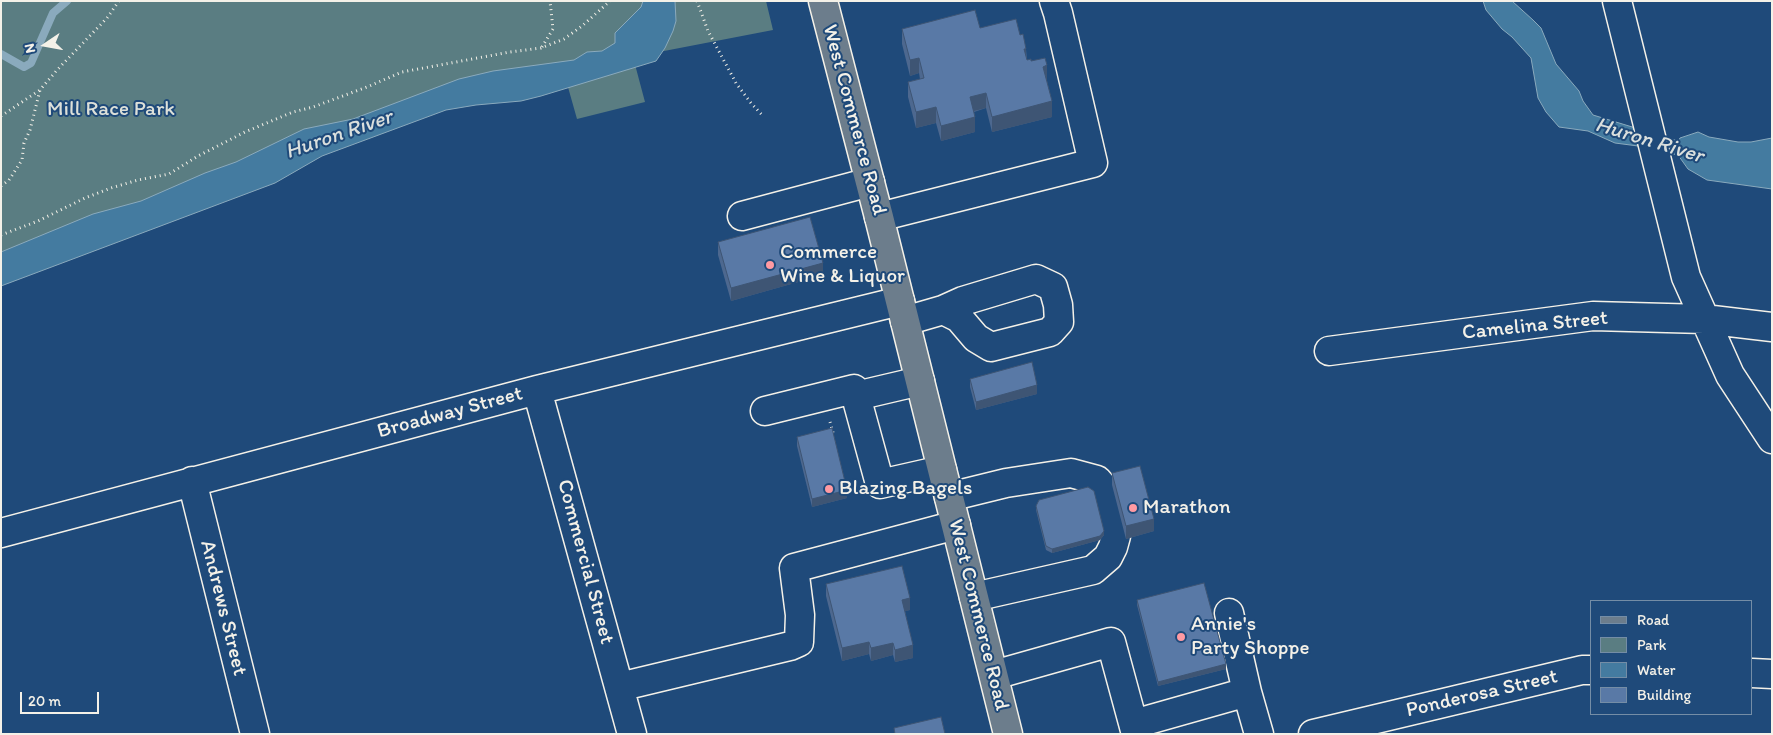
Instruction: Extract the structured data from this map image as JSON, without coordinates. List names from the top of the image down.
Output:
{
  "streets": {
    "main road": ["West Commerce Road"],
    "street": [
      "Camelina Street",
      "Broadway Street",
      "Commercial Street",
      "Andrews Street",
      "Ponderosa Street"
    ]
  },
  "crossings": [
    ["West Commerce Road", "Broadway Street"],
    ["Broadway Street", "Commercial Street"],
    ["Broadway Street", "Andrews Street"]
  ],
  "water": ["Huron River"],
  "parks": ["Mill Race Park"],
  "places": [
    "Commerce Wine & Liquor",
    "Blazing Bagels",
    "Marathon",
    "Annie's Party Shoppe"
  ],
  "legend": [
    "Road",
    "Park",
    "Water",
    "Building"
  ],
  "scale_bar": "20 m",
  "north": "left"
}
